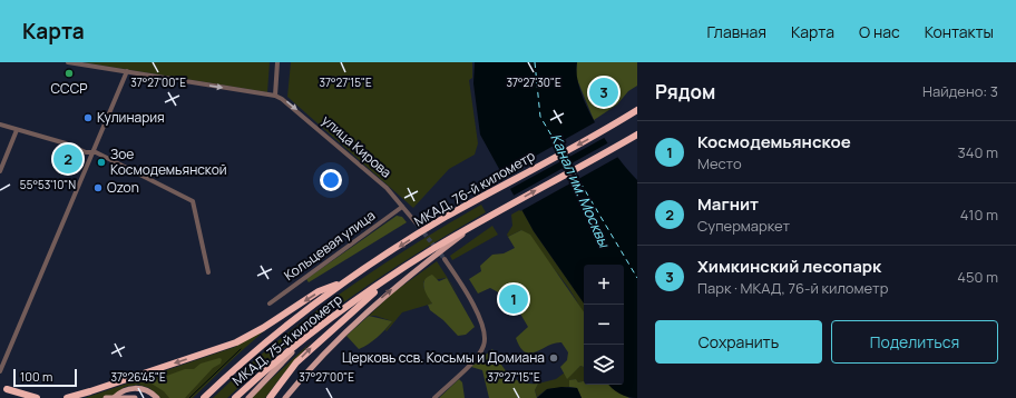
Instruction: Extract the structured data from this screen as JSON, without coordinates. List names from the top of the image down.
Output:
{
  "streets": {
    "highway": ["МКАД, 76-й километр", "МКАД, 75-й километр"],
    "street": ["улица Кирова", "Кольцевая улица"]
  },
  "crossings": [
    ["улица Кирова", "Кольцевая улица"],
    ["МКАД, 76-й километр", "МКАД, 75-й километр"]
  ],
  "one_way": ["улица Кирова"],
  "water": ["Канал им. Москвы"],
  "places": [
    "СССР",
    "Кулинария",
    "Зое Космодемьянской",
    "Ozon",
    "Церковь ссв. Косьмы и Домиана"
  ],
  "scale_bar": "100 m",
  "page": {
    "header": "Карта",
    "nav": [
      "Главная",
      "Карта",
      "О нас",
      "Контакты"
    ],
    "heading": ["Рядом", "Найдено: 3"],
    "pins": ["3", "2", "1"],
    "list": [
      {
        "mark": "1",
        "name": "Космодемьянское",
        "note": "Место",
        "value": "340 m"
      },
      {
        "mark": "2",
        "name": "Магнит",
        "note": "Супермаркет",
        "value": "410 m"
      },
      {
        "mark": "3",
        "name": "Химкинский лесопарк",
        "note": "Парк · МКАД, 76-й километр",
        "value": "450 m"
      }
    ],
    "map_buttons": ["+", "−"],
    "buttons": ["Сохранить", "Поделиться"],
    "scale": "100 m"
  },
  "coordinates": [
    "37°27'00\"E",
    "37°27'15\"E",
    "37°27'30\"E",
    "55°53'10\"N",
    "37°26'45\"E"
  ]
}
